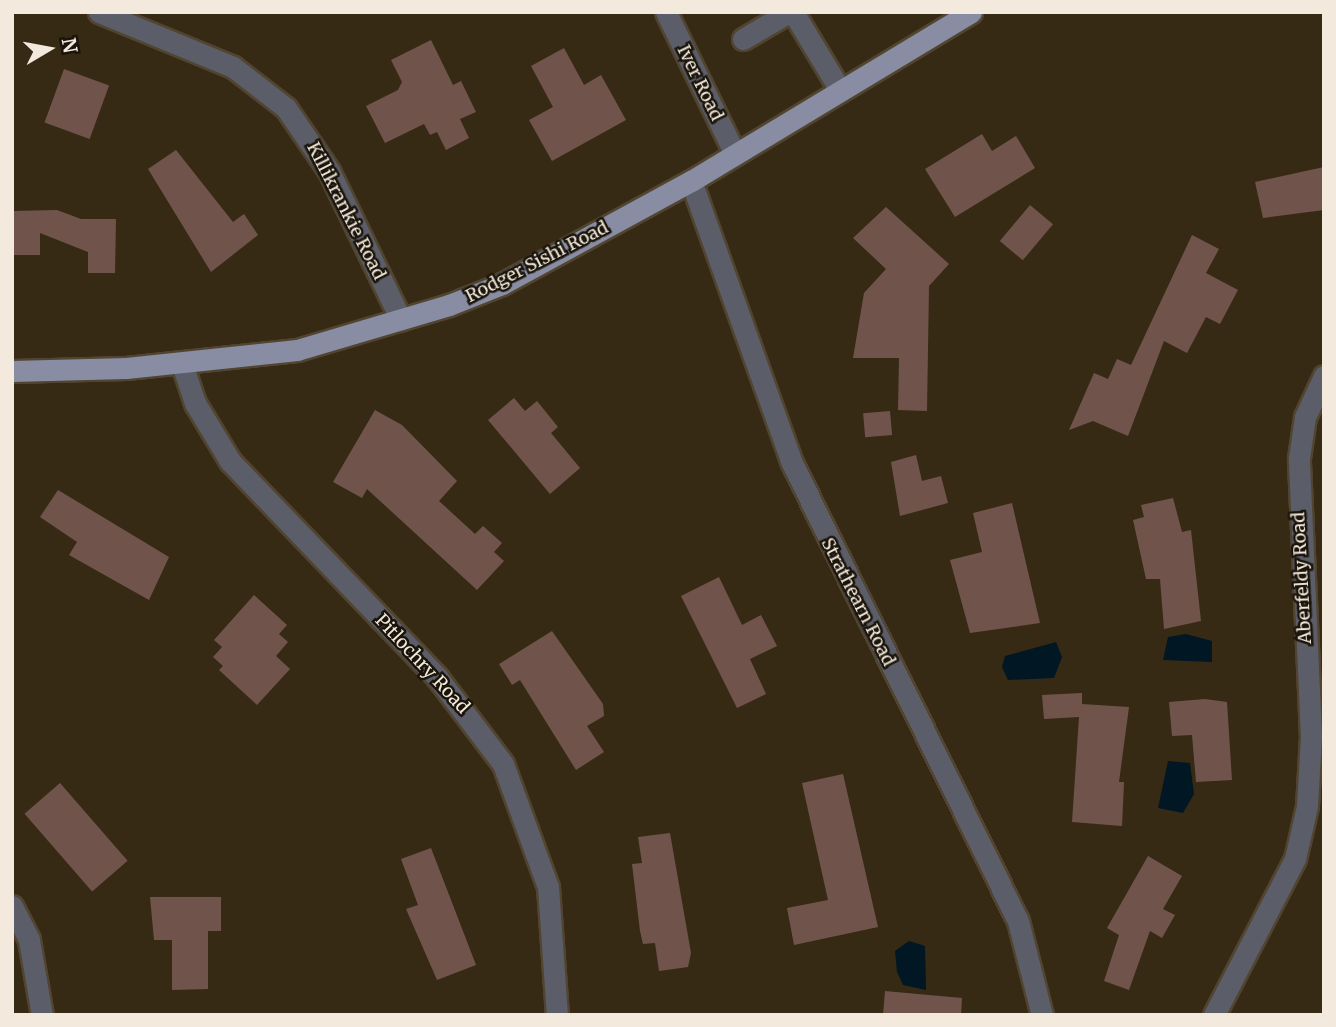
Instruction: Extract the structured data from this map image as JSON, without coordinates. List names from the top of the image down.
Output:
{
  "streets": {
    "main road": ["Rodger Sishi Road"],
    "street": [
      "Iver Road",
      "Killikrankie Road",
      "Aberfeldy Road",
      "Strathearn Road",
      "Pitlochry Road"
    ]
  },
  "crossings": [
    ["Iver Road", "Rodger Sishi Road"],
    ["Killikrankie Road", "Rodger Sishi Road"],
    ["Rodger Sishi Road", "Strathearn Road"],
    ["Rodger Sishi Road", "Pitlochry Road"]
  ],
  "north": "right"
}
